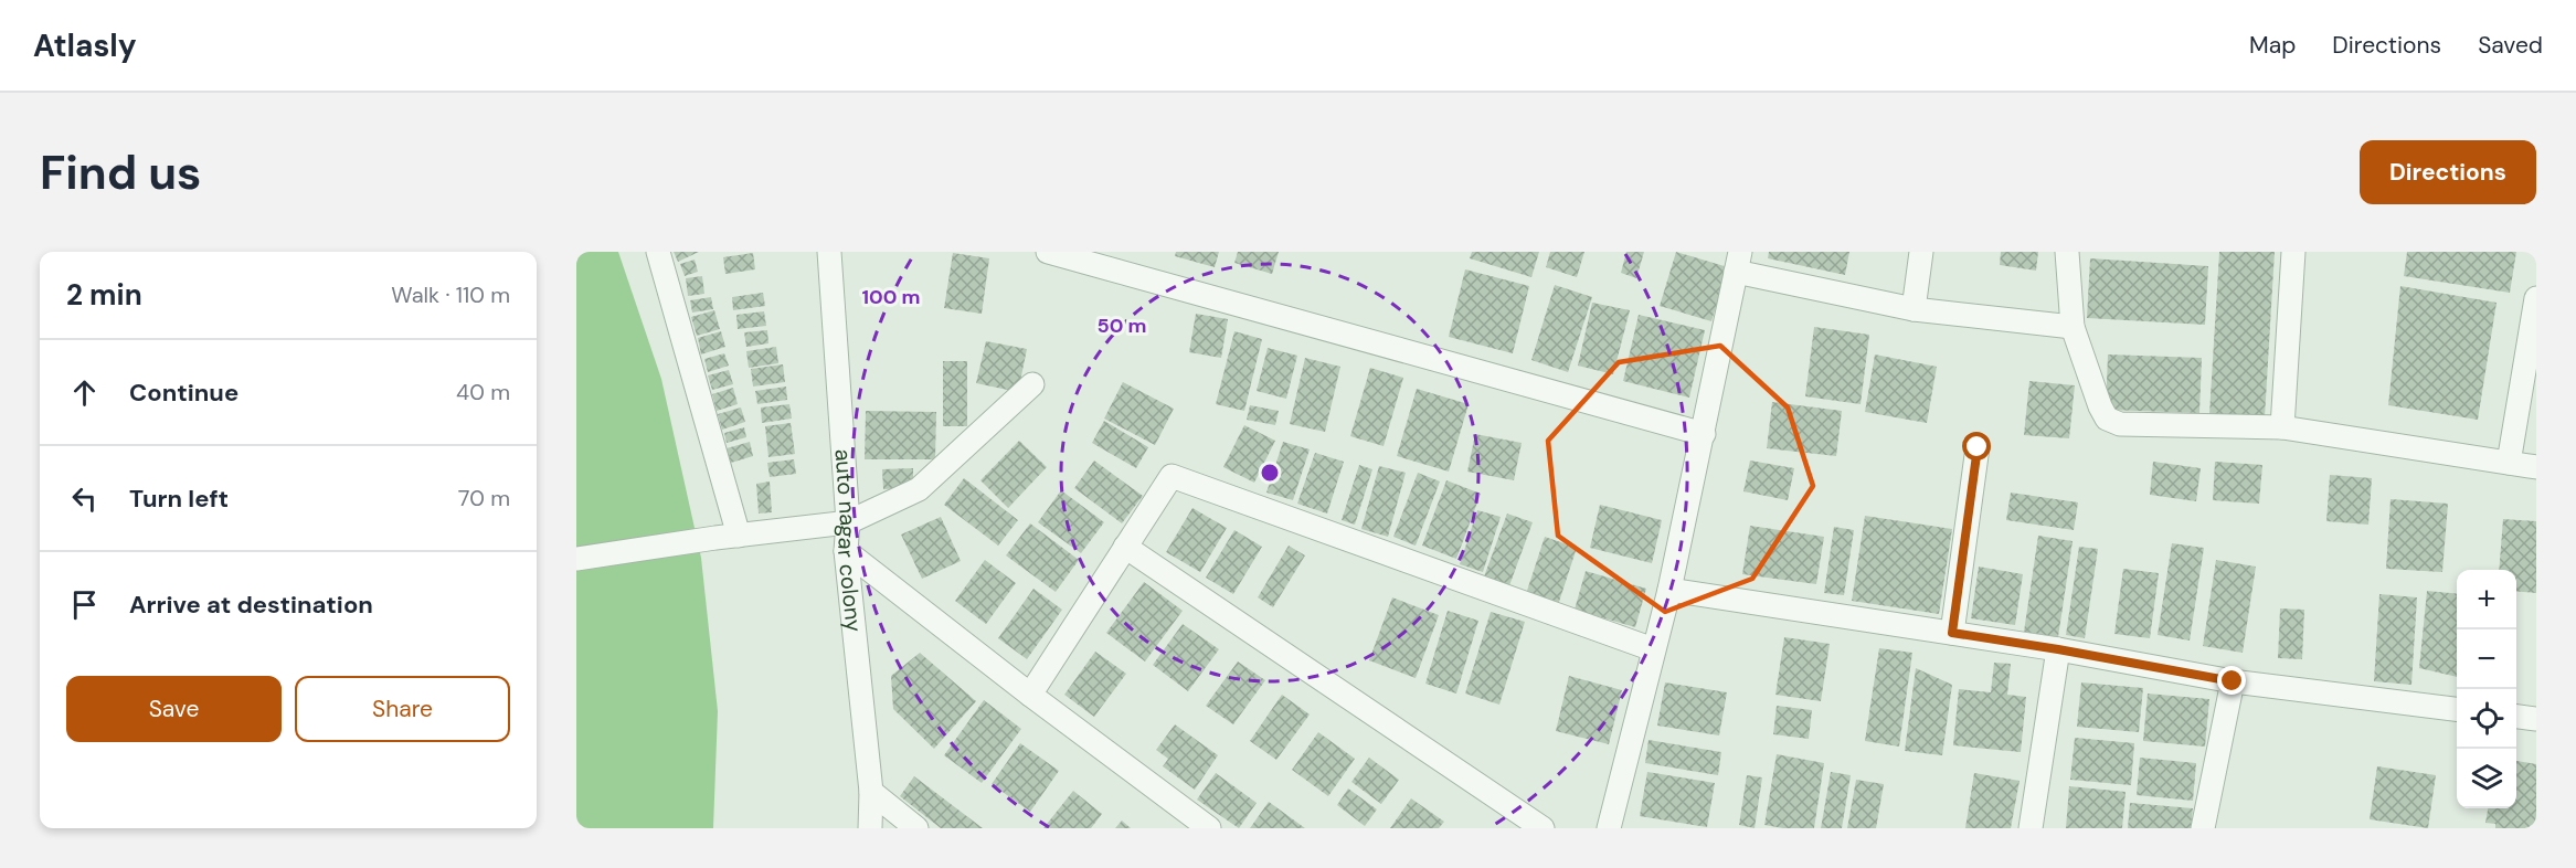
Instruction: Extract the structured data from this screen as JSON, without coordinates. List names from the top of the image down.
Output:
{
  "streets": {
    "street": ["auto nagar colony"]
  },
  "page": {
    "header": "Atlasly",
    "nav": ["Map", "Directions", "Saved"],
    "buttons": [
      "Directions",
      ["Save", "Share"]
    ],
    "title": "Find us",
    "heading": ["2 min", "Walk · 110 m"],
    "list": [
      ["Continue", "40 m"],
      ["Turn left", "70 m"],
      "Arrive at destination"
    ],
    "map_buttons": ["+", "−"]
  },
  "rings": ["100 m", "50 m"]
}
